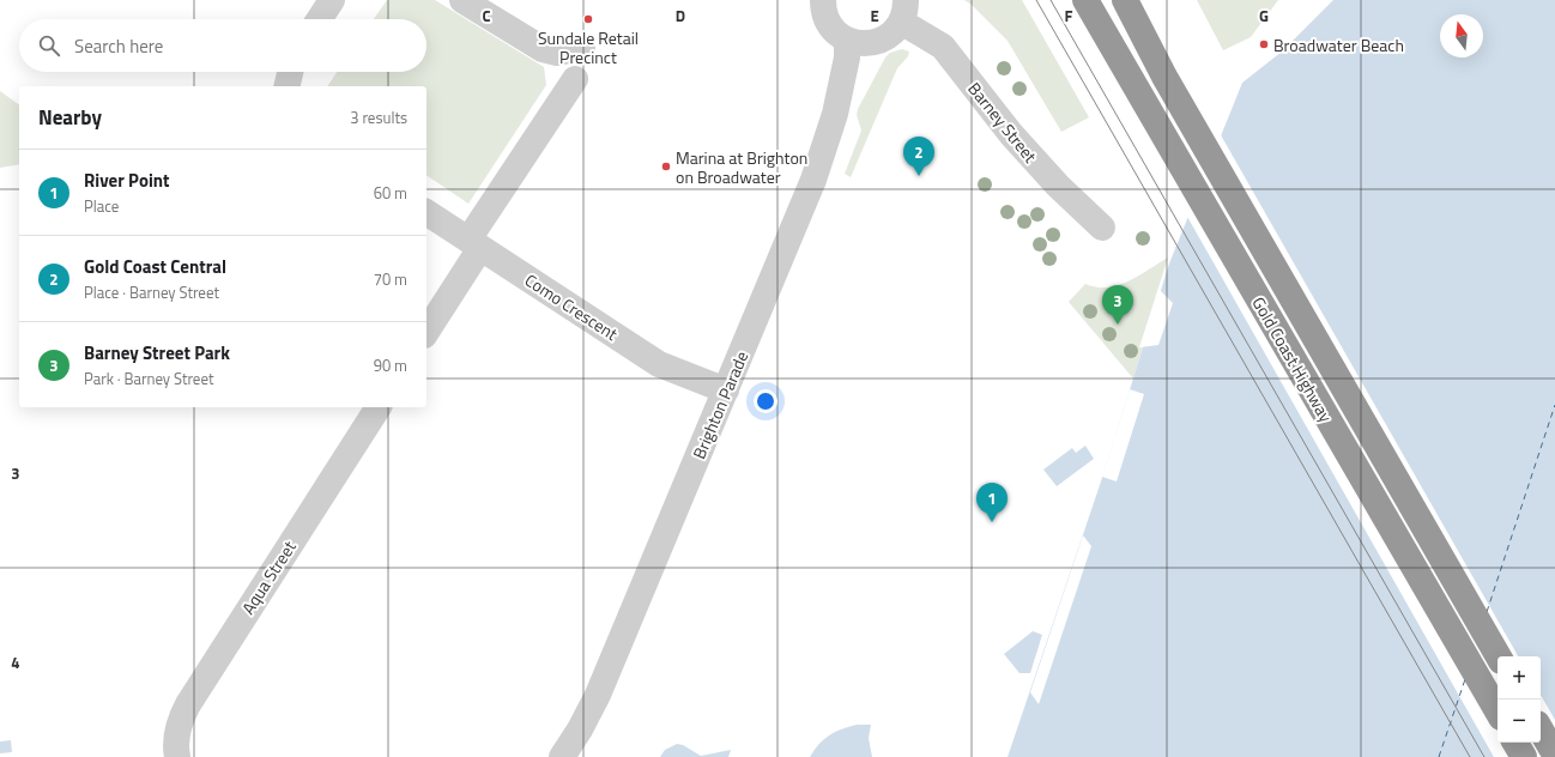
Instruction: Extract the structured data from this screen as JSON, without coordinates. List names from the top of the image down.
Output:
{
  "streets": {
    "highway": ["Gold Coast Highway"],
    "street": [
      "Barney Street",
      "Como Crescent",
      "Brighton Parade",
      "Aqua Street"
    ]
  },
  "crossings": [
    ["Como Crescent", "Brighton Parade"]
  ],
  "places": ["Sundale Retail Precinct", "Broadwater Beach", "Marina at Brighton on Broadwater"],
  "north": "top",
  "page": {
    "search": "Search here",
    "heading": ["Nearby", "3 results"],
    "pins": ["2", "3", "1"],
    "list": [
      {
        "mark": "1",
        "name": "River Point",
        "note": "Place",
        "value": "60 m"
      },
      {
        "mark": "2",
        "name": "Gold Coast Central",
        "note": "Place · Barney Street",
        "value": "70 m"
      },
      {
        "mark": "3",
        "name": "Barney Street Park",
        "note": "Park · Barney Street",
        "value": "90 m"
      }
    ],
    "map_buttons": ["+", "−"]
  },
  "grid": {
    "columns": [
      "C",
      "D",
      "E",
      "F",
      "G"
    ],
    "rows": ["3", "4"]
  }
}
